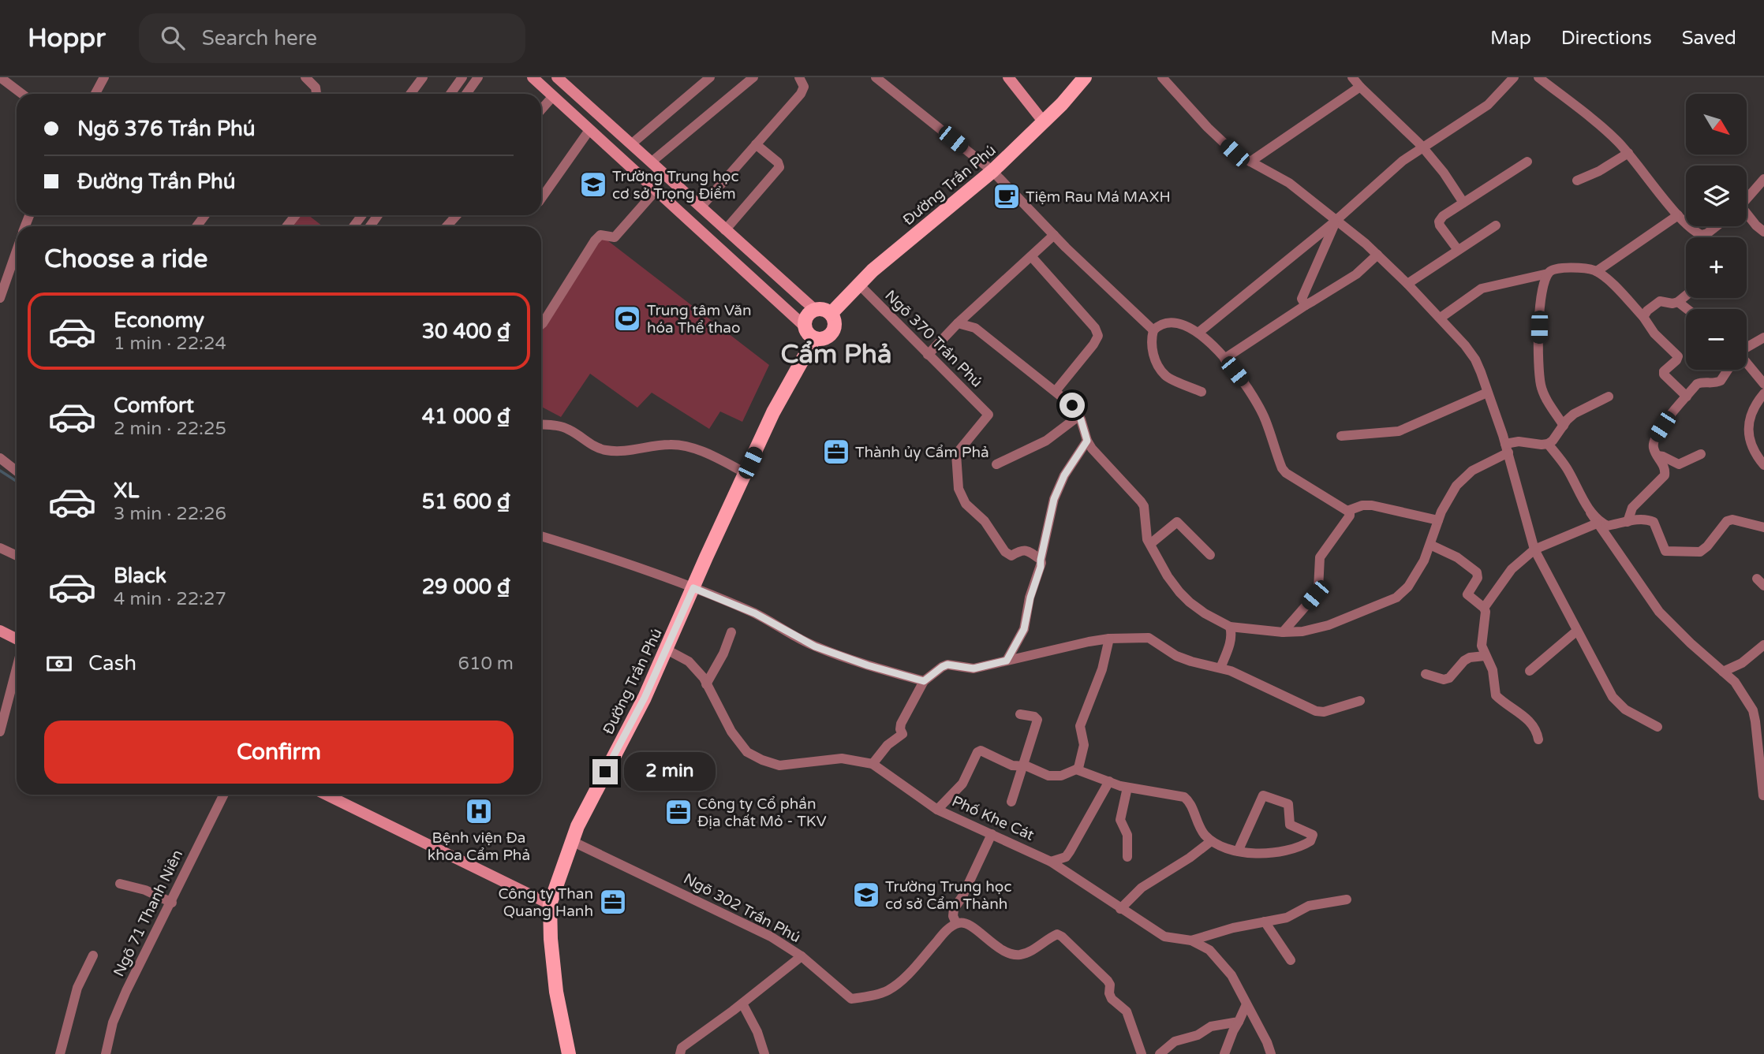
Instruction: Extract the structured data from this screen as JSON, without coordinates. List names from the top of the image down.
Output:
{
  "streets": {
    "main road": ["Đường Trần Phú"],
    "street": [
      "Ngõ 370 Trần Phú",
      "Phố Khe Cát",
      "Ngõ 302 Trần Phú",
      "Ngõ 71 Thanh Niên"
    ]
  },
  "crossings": [
    ["Đường Trần Phú", "Ngõ 370 Trần Phú"],
    ["Đường Trần Phú", "Phố Khe Cát"],
    ["Đường Trần Phú", "Ngõ 302 Trần Phú"]
  ],
  "districts": ["Cẩm Phả"],
  "places": {
    "school or university": ["Trường Trung học cơ sở Trọng Điểm", "Trường Trung học cơ sở Cẩm Thành"],
    "cafe": ["Tiệm Rau Má MAXH"],
    "sports": ["Trung tâm Văn hóa Thể thao"],
    "office": ["Thành ủy Cẩm Phả", "Công ty Cổ phần Địa chất Mỏ - TKV", "Công ty Than Quang Hanh"],
    "hospital": ["Bệnh viện Đa khoa Cẩm Phả"]
  },
  "north": "bottom right",
  "page": {
    "header": "Hoppr",
    "search": "Search here",
    "nav": ["Map", "Directions", "Saved"],
    "map_buttons": ["+", "−"],
    "banner": ["Ngõ 376 Trần Phú", "Đường Trần Phú"],
    "heading": "Choose a ride",
    "list": [
      {
        "name": "Economy",
        "note": "1 min · 22:24",
        "value": "30 400 ₫"
      },
      {
        "name": "Comfort",
        "note": "2 min · 22:25",
        "value": "41 000 ₫"
      },
      {
        "name": "XL",
        "note": "3 min · 22:26",
        "value": "51 600 ₫"
      },
      {
        "name": "Black",
        "note": "4 min · 22:27",
        "value": "29 000 ₫"
      }
    ],
    "pay": ["Cash", "610 m"],
    "buttons": "Confirm",
    "bubble": "2 min"
  }
}
